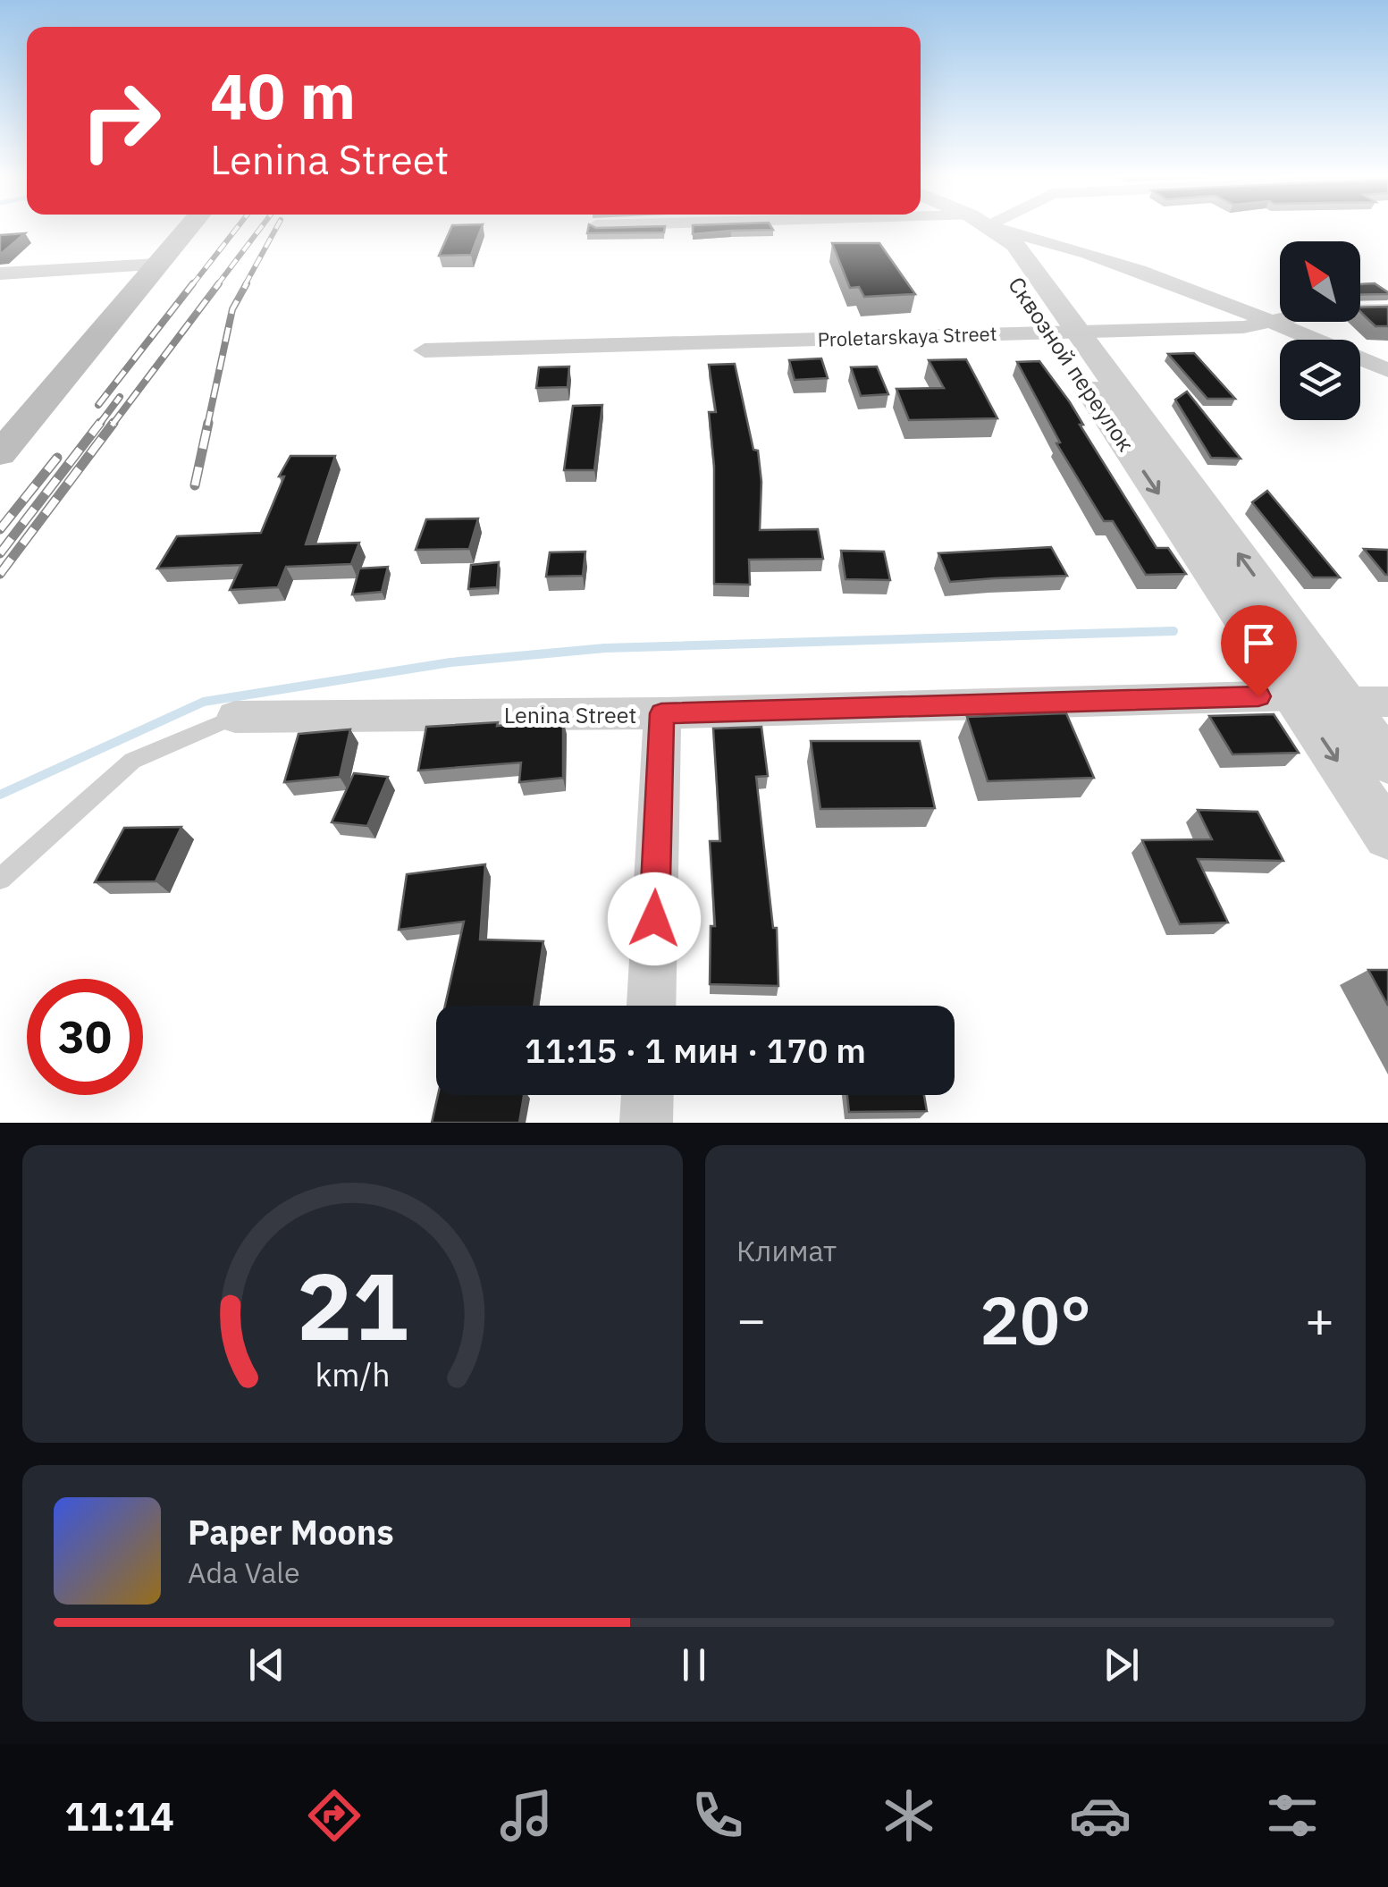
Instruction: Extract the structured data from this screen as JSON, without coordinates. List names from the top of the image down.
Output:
{
  "streets": {
    "street": ["Proletarskaya Street", "Сквозной переулок", "Lenina Street"]
  },
  "crossings": [
    ["Proletarskaya Street", "Сквозной переулок"],
    ["Сквозной переулок", "Lenina Street"]
  ],
  "north": "top left",
  "page": {
    "turn": ["40 m", "Lenina Street"],
    "limit": "30",
    "trip": "11:15 · 1 мин · 170 m",
    "tile": "Климат",
    "heat": ["−", "20°", "+"],
    "song": ["Paper Moons", "Ada Vale"],
    "tabs": "11:14",
    "gauge": ["21", "km/h"]
  }
}
